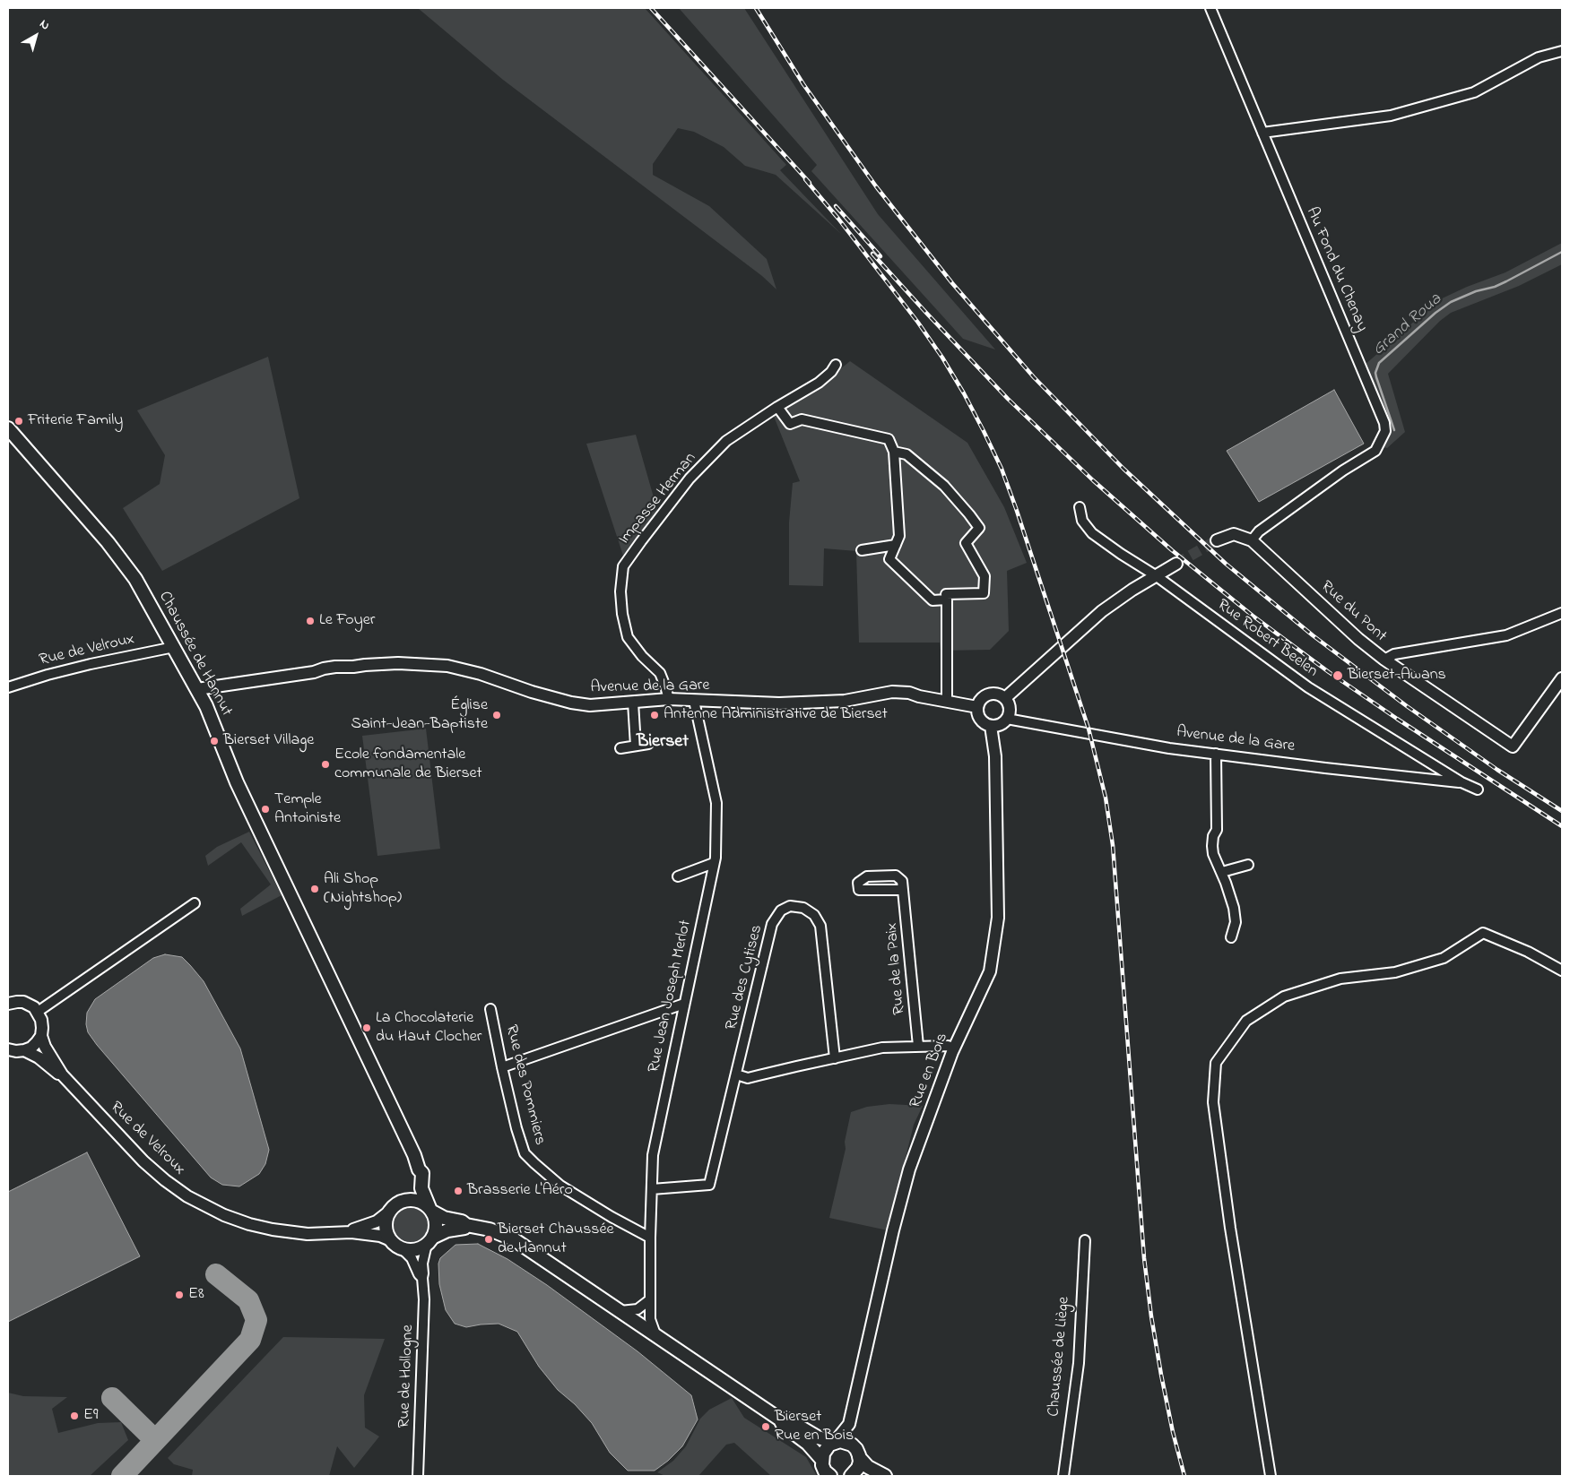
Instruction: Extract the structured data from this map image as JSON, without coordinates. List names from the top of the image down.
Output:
{
  "streets": {
    "main road": ["Chaussée de Hannut"],
    "street": [
      "Au Fond du Chenay",
      "Impasse Herman",
      "Rue du Pont",
      "Rue Robert Beelen",
      "Rue de Velroux",
      "Avenue de la Gare",
      "Rue de la Paix",
      "Rue des Cytises",
      "Rue Jean Joseph Merlot",
      "Rue en Bois",
      "Rue des Pommiers",
      "Chaussée de Liège",
      "Rue de Hollogne"
    ]
  },
  "crossings": [
    ["Au Fond du Chenay", "Rue du Pont"],
    ["Impasse Herman", "Avenue de la Gare"],
    ["Rue Robert Beelen", "Avenue de la Gare"],
    ["Rue de Velroux", "Chaussée de Hannut"],
    ["Rue de Velroux", "Rue de Hollogne"],
    ["Chaussée de Hannut", "Avenue de la Gare"],
    ["Chaussée de Hannut", "Rue de Hollogne"],
    ["Avenue de la Gare", "Rue Jean Joseph Merlot"],
    ["Avenue de la Gare", "Rue en Bois"],
    ["Rue des Cytises", "Rue Jean Joseph Merlot"],
    ["Rue Jean Joseph Merlot", "Rue des Pommiers"]
  ],
  "districts": ["Bierset"],
  "water": ["Grand Roua"],
  "places": [
    "Friterie Family",
    "Le Foyer",
    "Bierset-Awans",
    "Église Saint-Jean-Baptiste",
    "Antenne Administrative de Bierset",
    "Bierset Village",
    "Ecole fondamentale communale de Bierset",
    "Temple Antoiniste",
    "Ali Shop (Nightshop)",
    "La Chocolaterie du Haut Clocher",
    "Brasserie L'Aéro",
    "Bierset Chaussée de Hannut",
    "E8",
    "E9",
    "Bierset Rue en Bois"
  ],
  "north": "top right"
}
